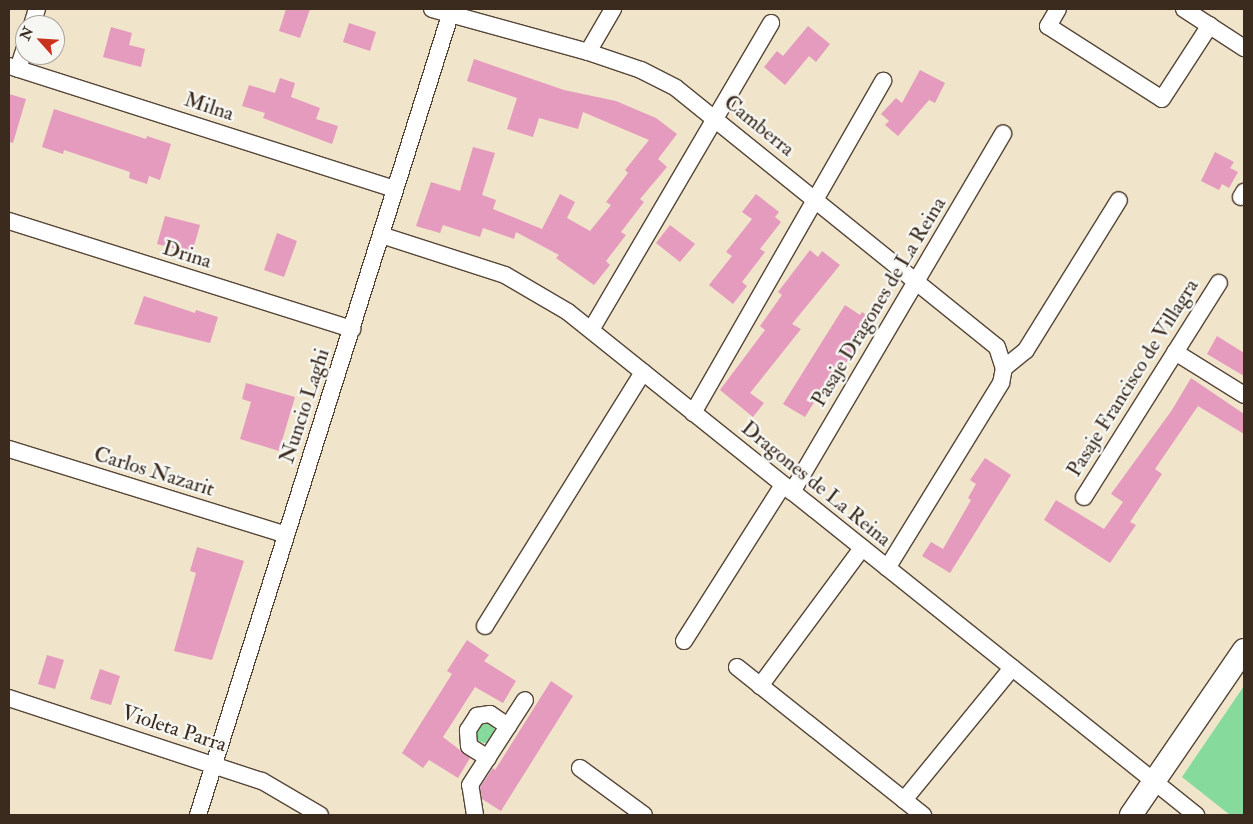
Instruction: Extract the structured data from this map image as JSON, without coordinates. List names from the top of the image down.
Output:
{
  "streets": {
    "street": [
      "Milna",
      "Camberra",
      "Drina",
      "Pasaje Dragones de La Reina",
      "Pasaje Francisco de Villagra",
      "Nuncio Laghi",
      "Carlos Nazarit",
      "Dragones de La Reina",
      "Violeta Parra"
    ]
  },
  "crossings": [
    ["Milna", "Nuncio Laghi"],
    ["Camberra", "Pasaje Dragones de La Reina"],
    ["Camberra", "Nuncio Laghi"],
    ["Drina", "Nuncio Laghi"],
    ["Pasaje Dragones de La Reina", "Dragones de La Reina"],
    ["Nuncio Laghi", "Carlos Nazarit"],
    ["Nuncio Laghi", "Dragones de La Reina"],
    ["Nuncio Laghi", "Violeta Parra"]
  ],
  "north": "top left"
}
